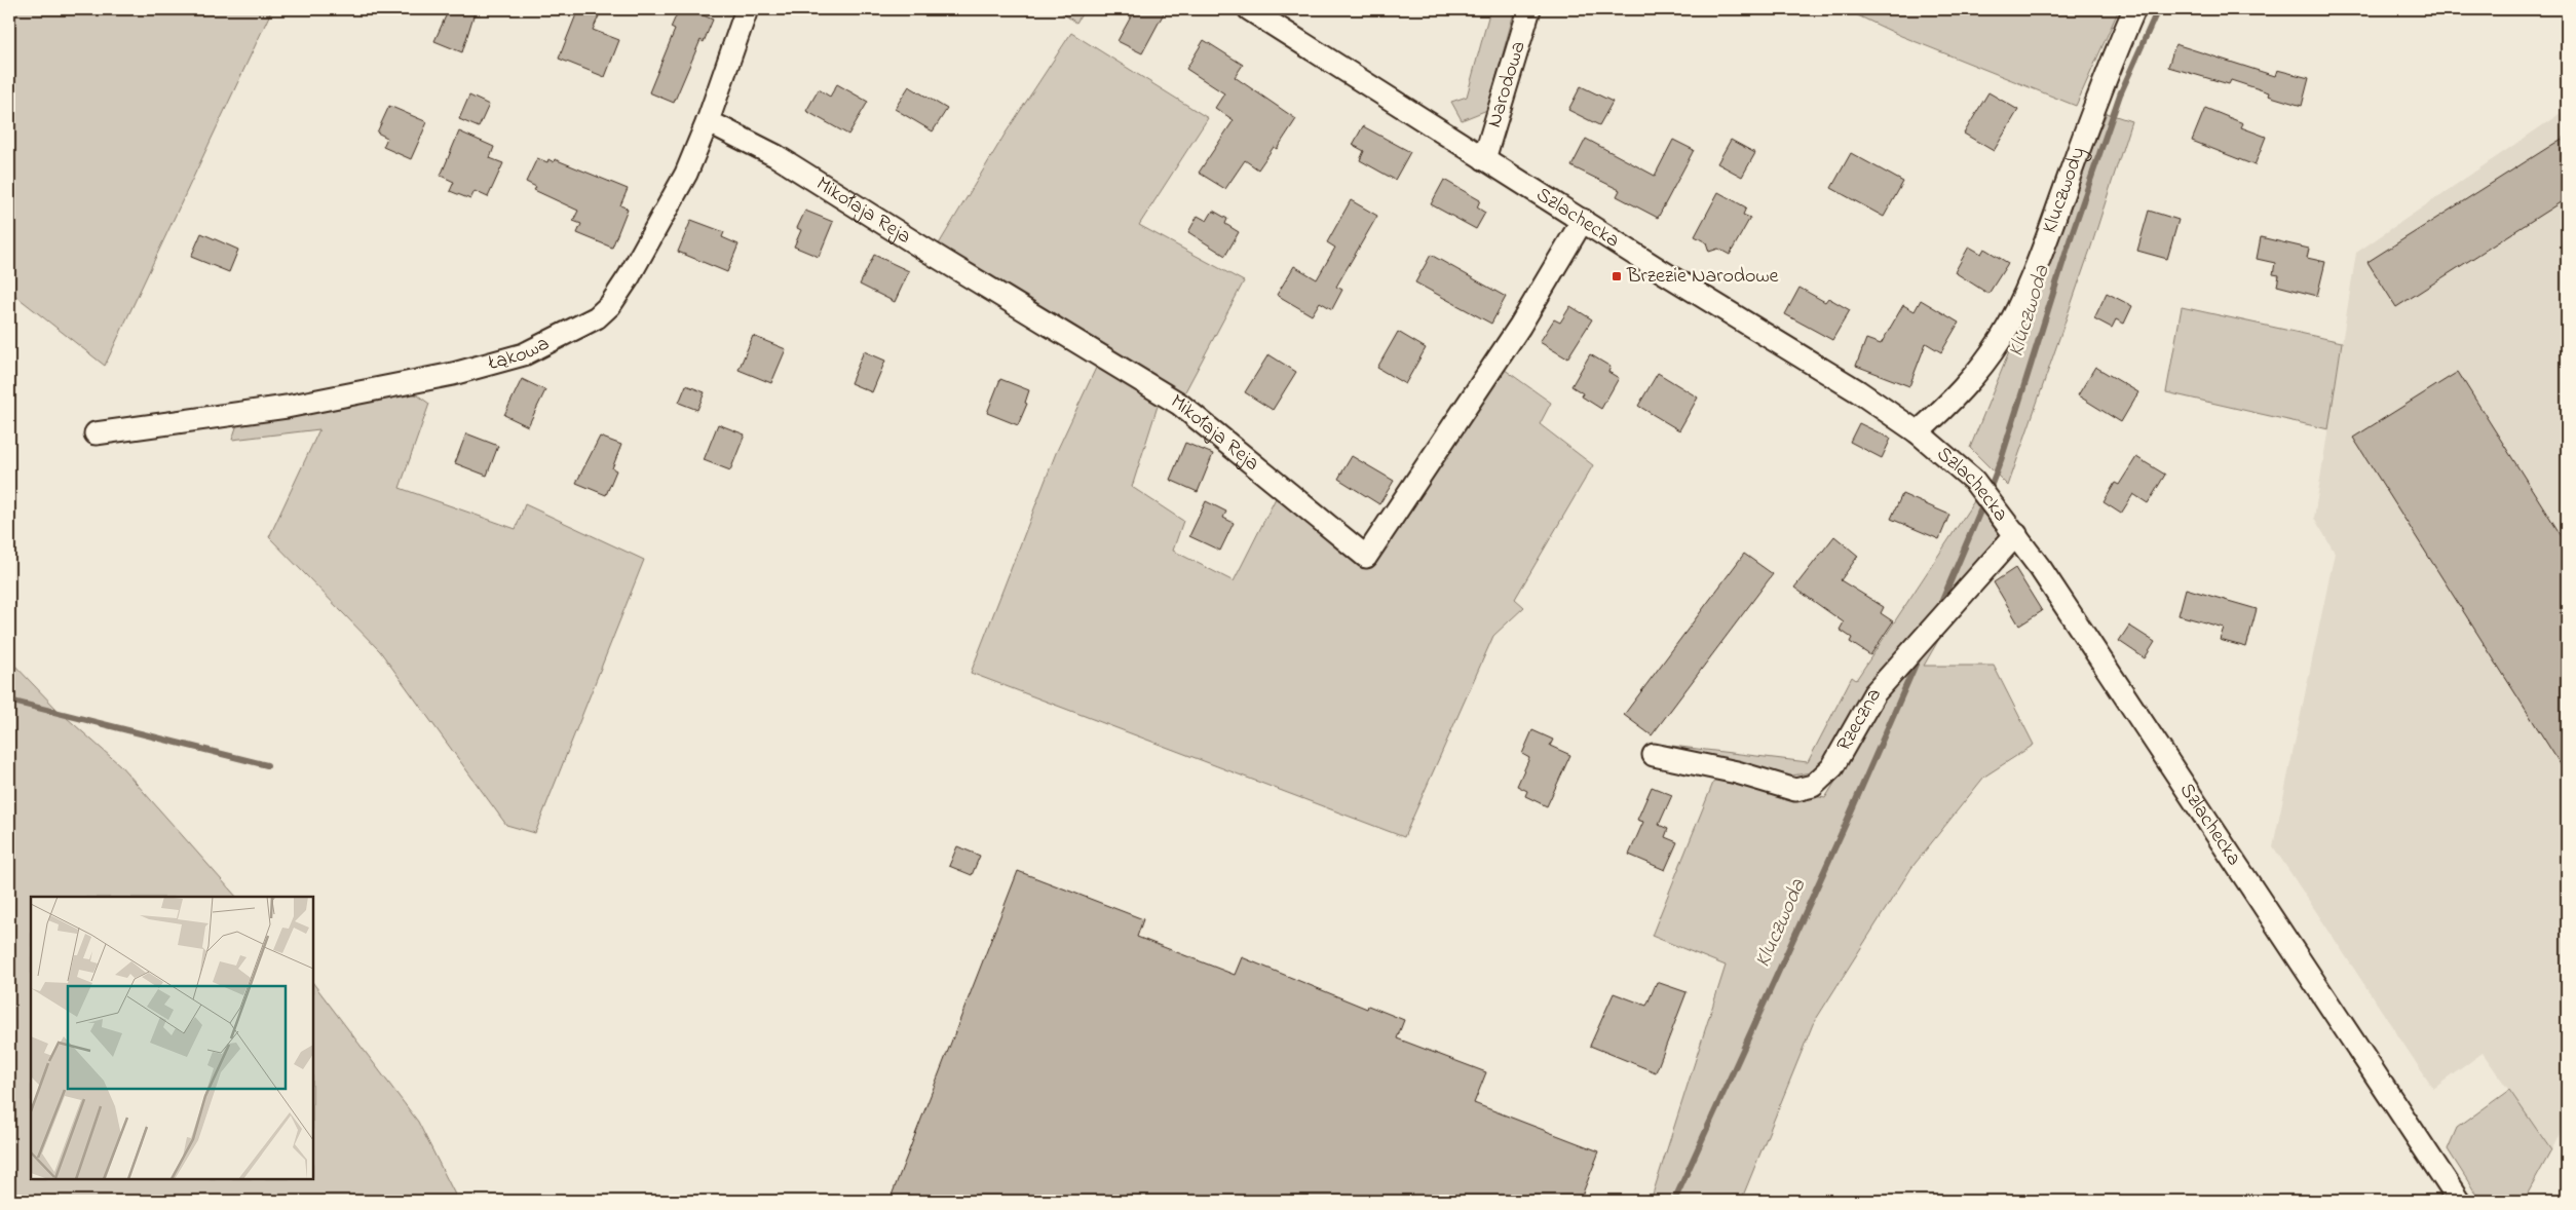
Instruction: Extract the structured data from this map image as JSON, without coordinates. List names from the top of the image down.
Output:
{
  "streets": {
    "street": [
      "Narodowa",
      "Kluczwody",
      "Mikołaja Reja",
      "Szlachecka",
      "Łąkowa",
      "Rzeczna"
    ]
  },
  "crossings": [
    ["Narodowa", "Szlachecka"],
    ["Kluczwody", "Szlachecka"],
    ["Mikołaja Reja", "Szlachecka"],
    ["Mikołaja Reja", "Łąkowa"],
    ["Szlachecka", "Rzeczna"]
  ],
  "water": ["Kluczwoda"],
  "places": {
    "transit": ["Brzezie Narodowe"]
  }
}
